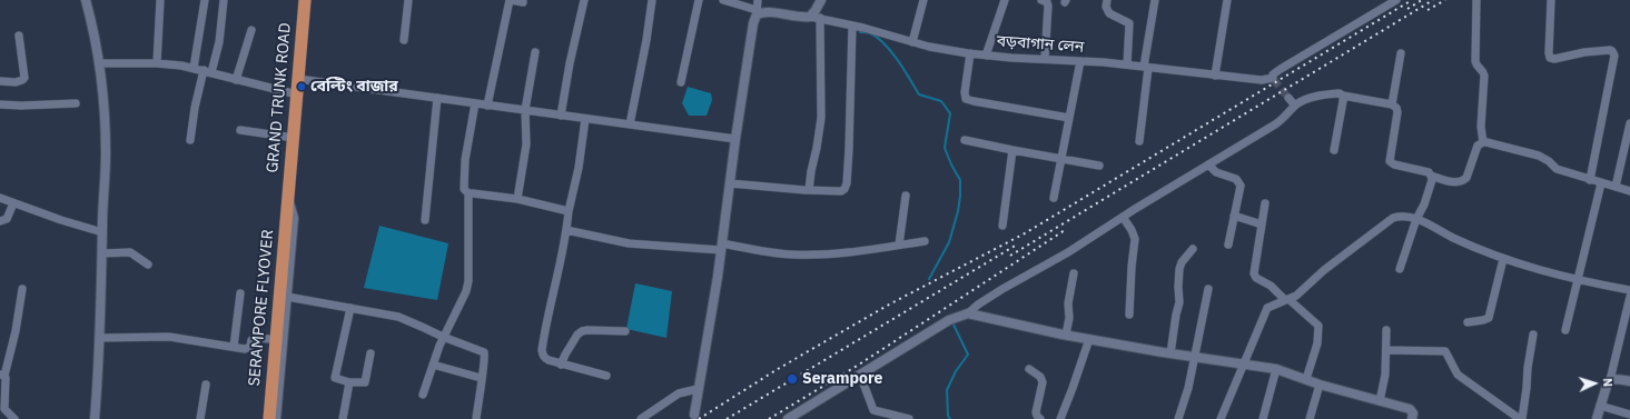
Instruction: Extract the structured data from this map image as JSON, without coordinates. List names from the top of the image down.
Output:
{
  "streets": {
    "main road": ["GRAND TRUNK ROAD", "SERAMPORE FLYOVER"],
    "street": ["বড়বাগান লেন"]
  },
  "crossings": [
    ["GRAND TRUNK ROAD", "SERAMPORE FLYOVER"]
  ],
  "places": ["বেল্টিং বাজার", "Serampore"],
  "north": "right"
}
